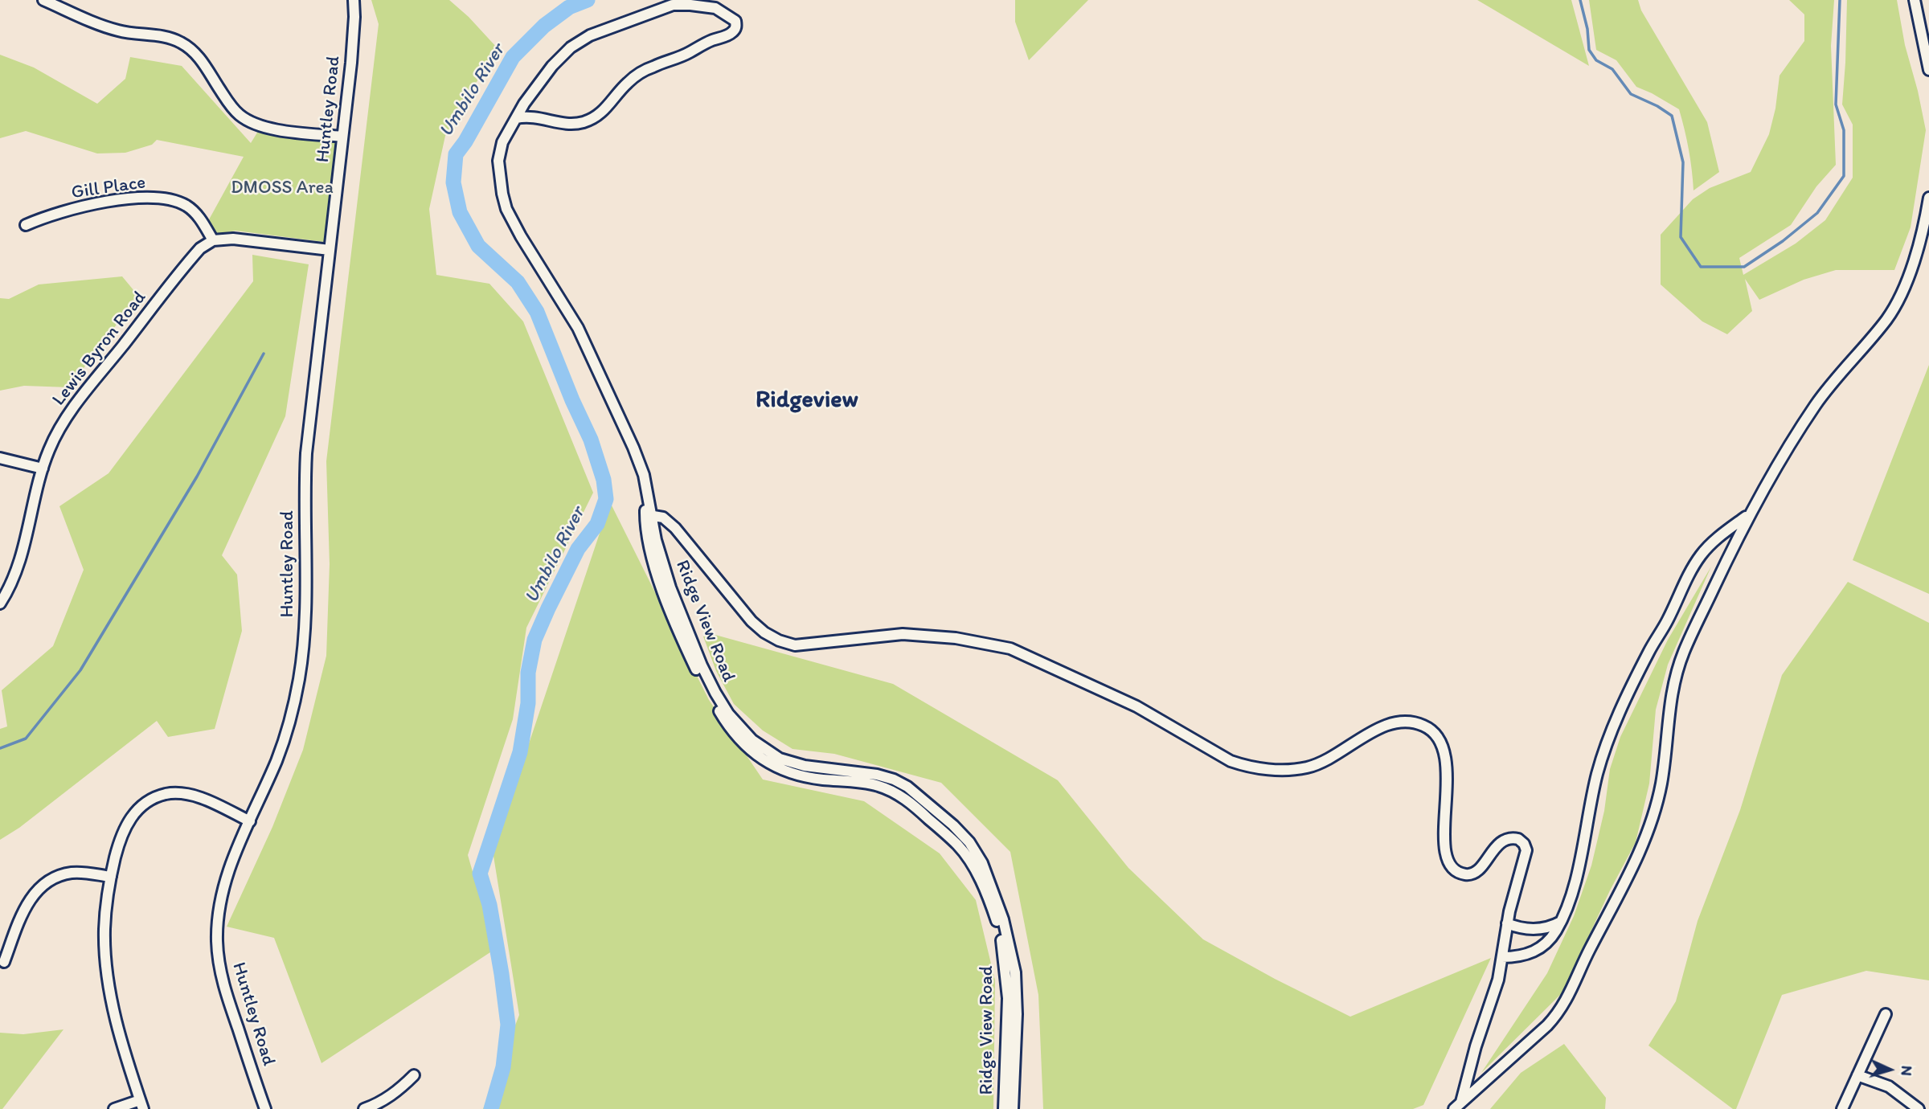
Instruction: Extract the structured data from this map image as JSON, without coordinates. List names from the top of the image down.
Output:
{
  "streets": {
    "street": [
      "Huntley Road",
      "Gill Place",
      "Lewis Byron Road",
      "Ridge View Road"
    ]
  },
  "crossings": [
    ["Gill Place", "Lewis Byron Road"]
  ],
  "districts": ["Ridgeview"],
  "water": ["Umbilo River"],
  "parks": ["DMOSS Area"],
  "north": "right"
}
